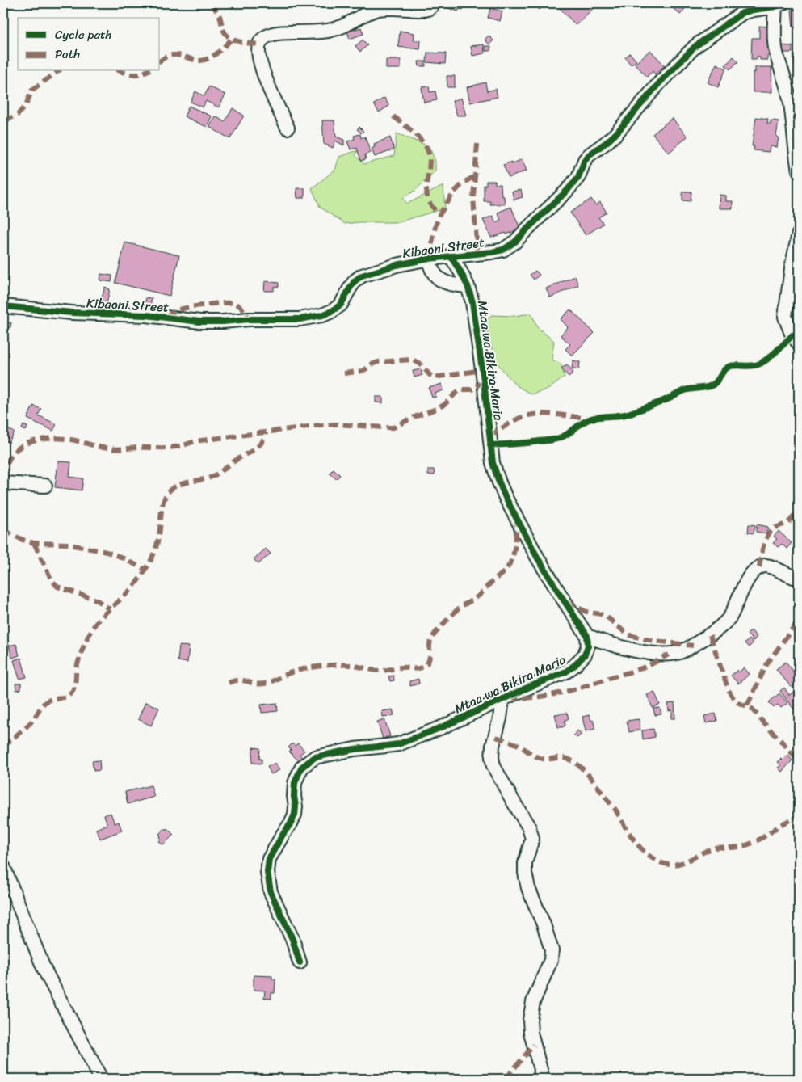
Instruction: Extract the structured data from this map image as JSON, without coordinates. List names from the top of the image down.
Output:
{
  "streets": {
    "street": ["Kibaoni Street", "Mtaa wa Bikira Maria"]
  },
  "crossings": [
    ["Kibaoni Street", "Mtaa wa Bikira Maria"]
  ],
  "legend": ["Cycle path", "Path"]
}
